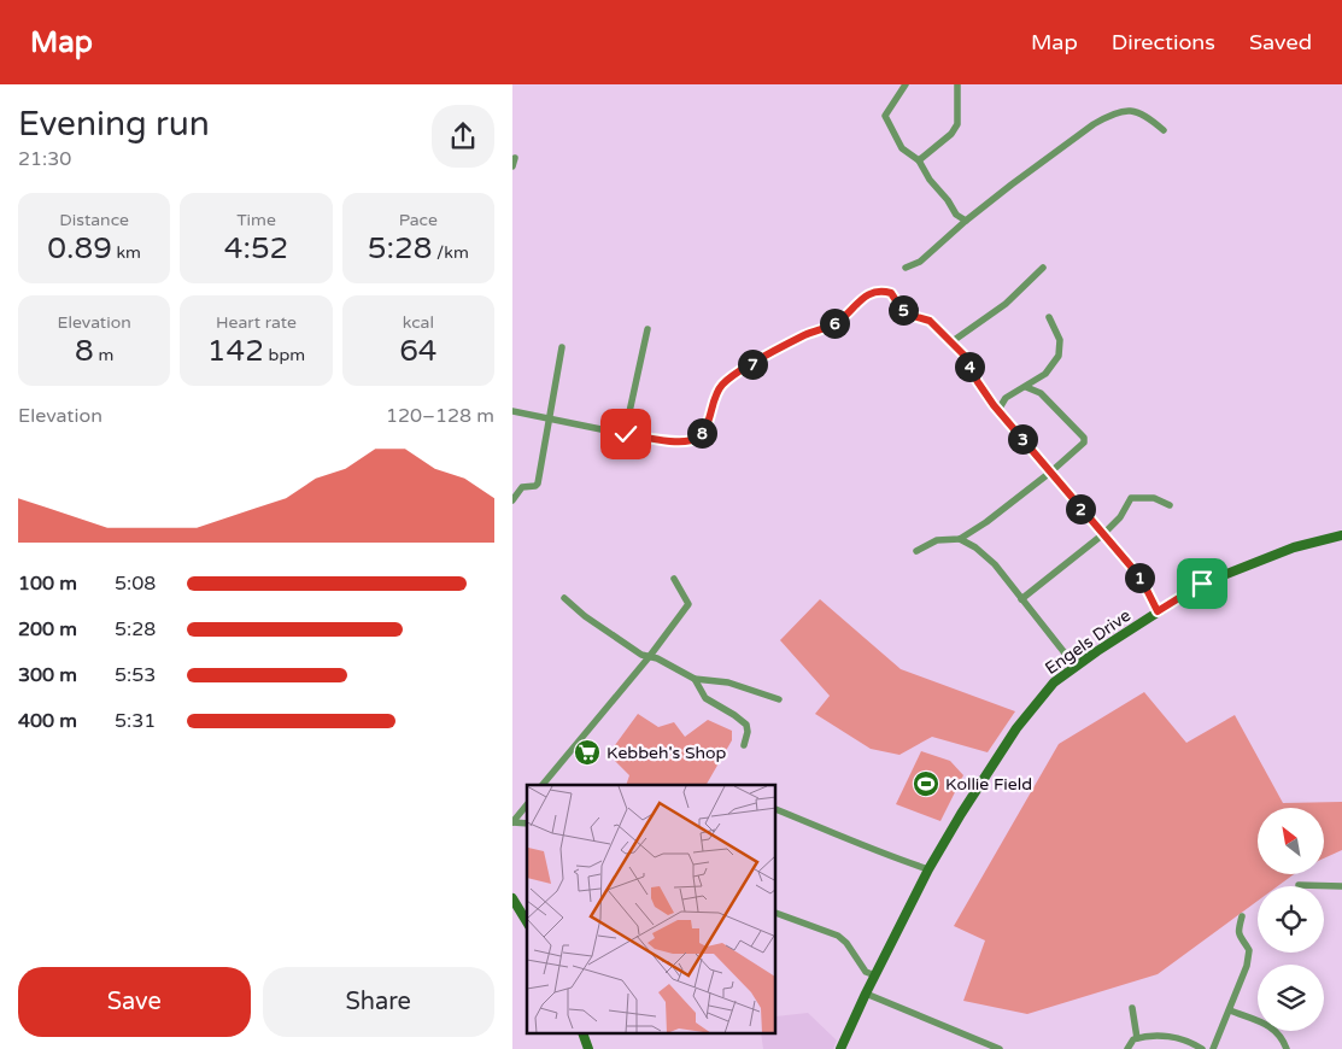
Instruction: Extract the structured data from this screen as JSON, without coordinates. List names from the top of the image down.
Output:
{
  "streets": {
    "street": ["Engels Drive"]
  },
  "places": {
    "supermarket": ["Kebbeh's Shop"],
    "sports": ["Kollie Field"]
  },
  "north": "top left",
  "page": {
    "header": "Map",
    "nav": ["Map", "Directions", "Saved"],
    "heading": ["Evening run", "21:30"],
    "stats": [
      ["Distance", "0.89 km"],
      ["Time", "4:52"],
      ["Pace", "5:28 /km"],
      ["Elevation", "8 m"],
      ["Heart rate", "142 bpm"],
      ["kcal", "64"]
    ],
    "pins": [
      "5",
      "6",
      "7",
      "4",
      "8",
      "3",
      "2",
      "1"
    ],
    "chart": ["Elevation", "120–128 m"],
    "list": [
      {
        "name": "100 m",
        "note": "5:08"
      },
      {
        "name": "200 m",
        "note": "5:28"
      },
      {
        "name": "300 m",
        "note": "5:53"
      },
      {
        "name": "400 m",
        "note": "5:31"
      }
    ],
    "buttons": ["Save", "Share"]
  }
}
